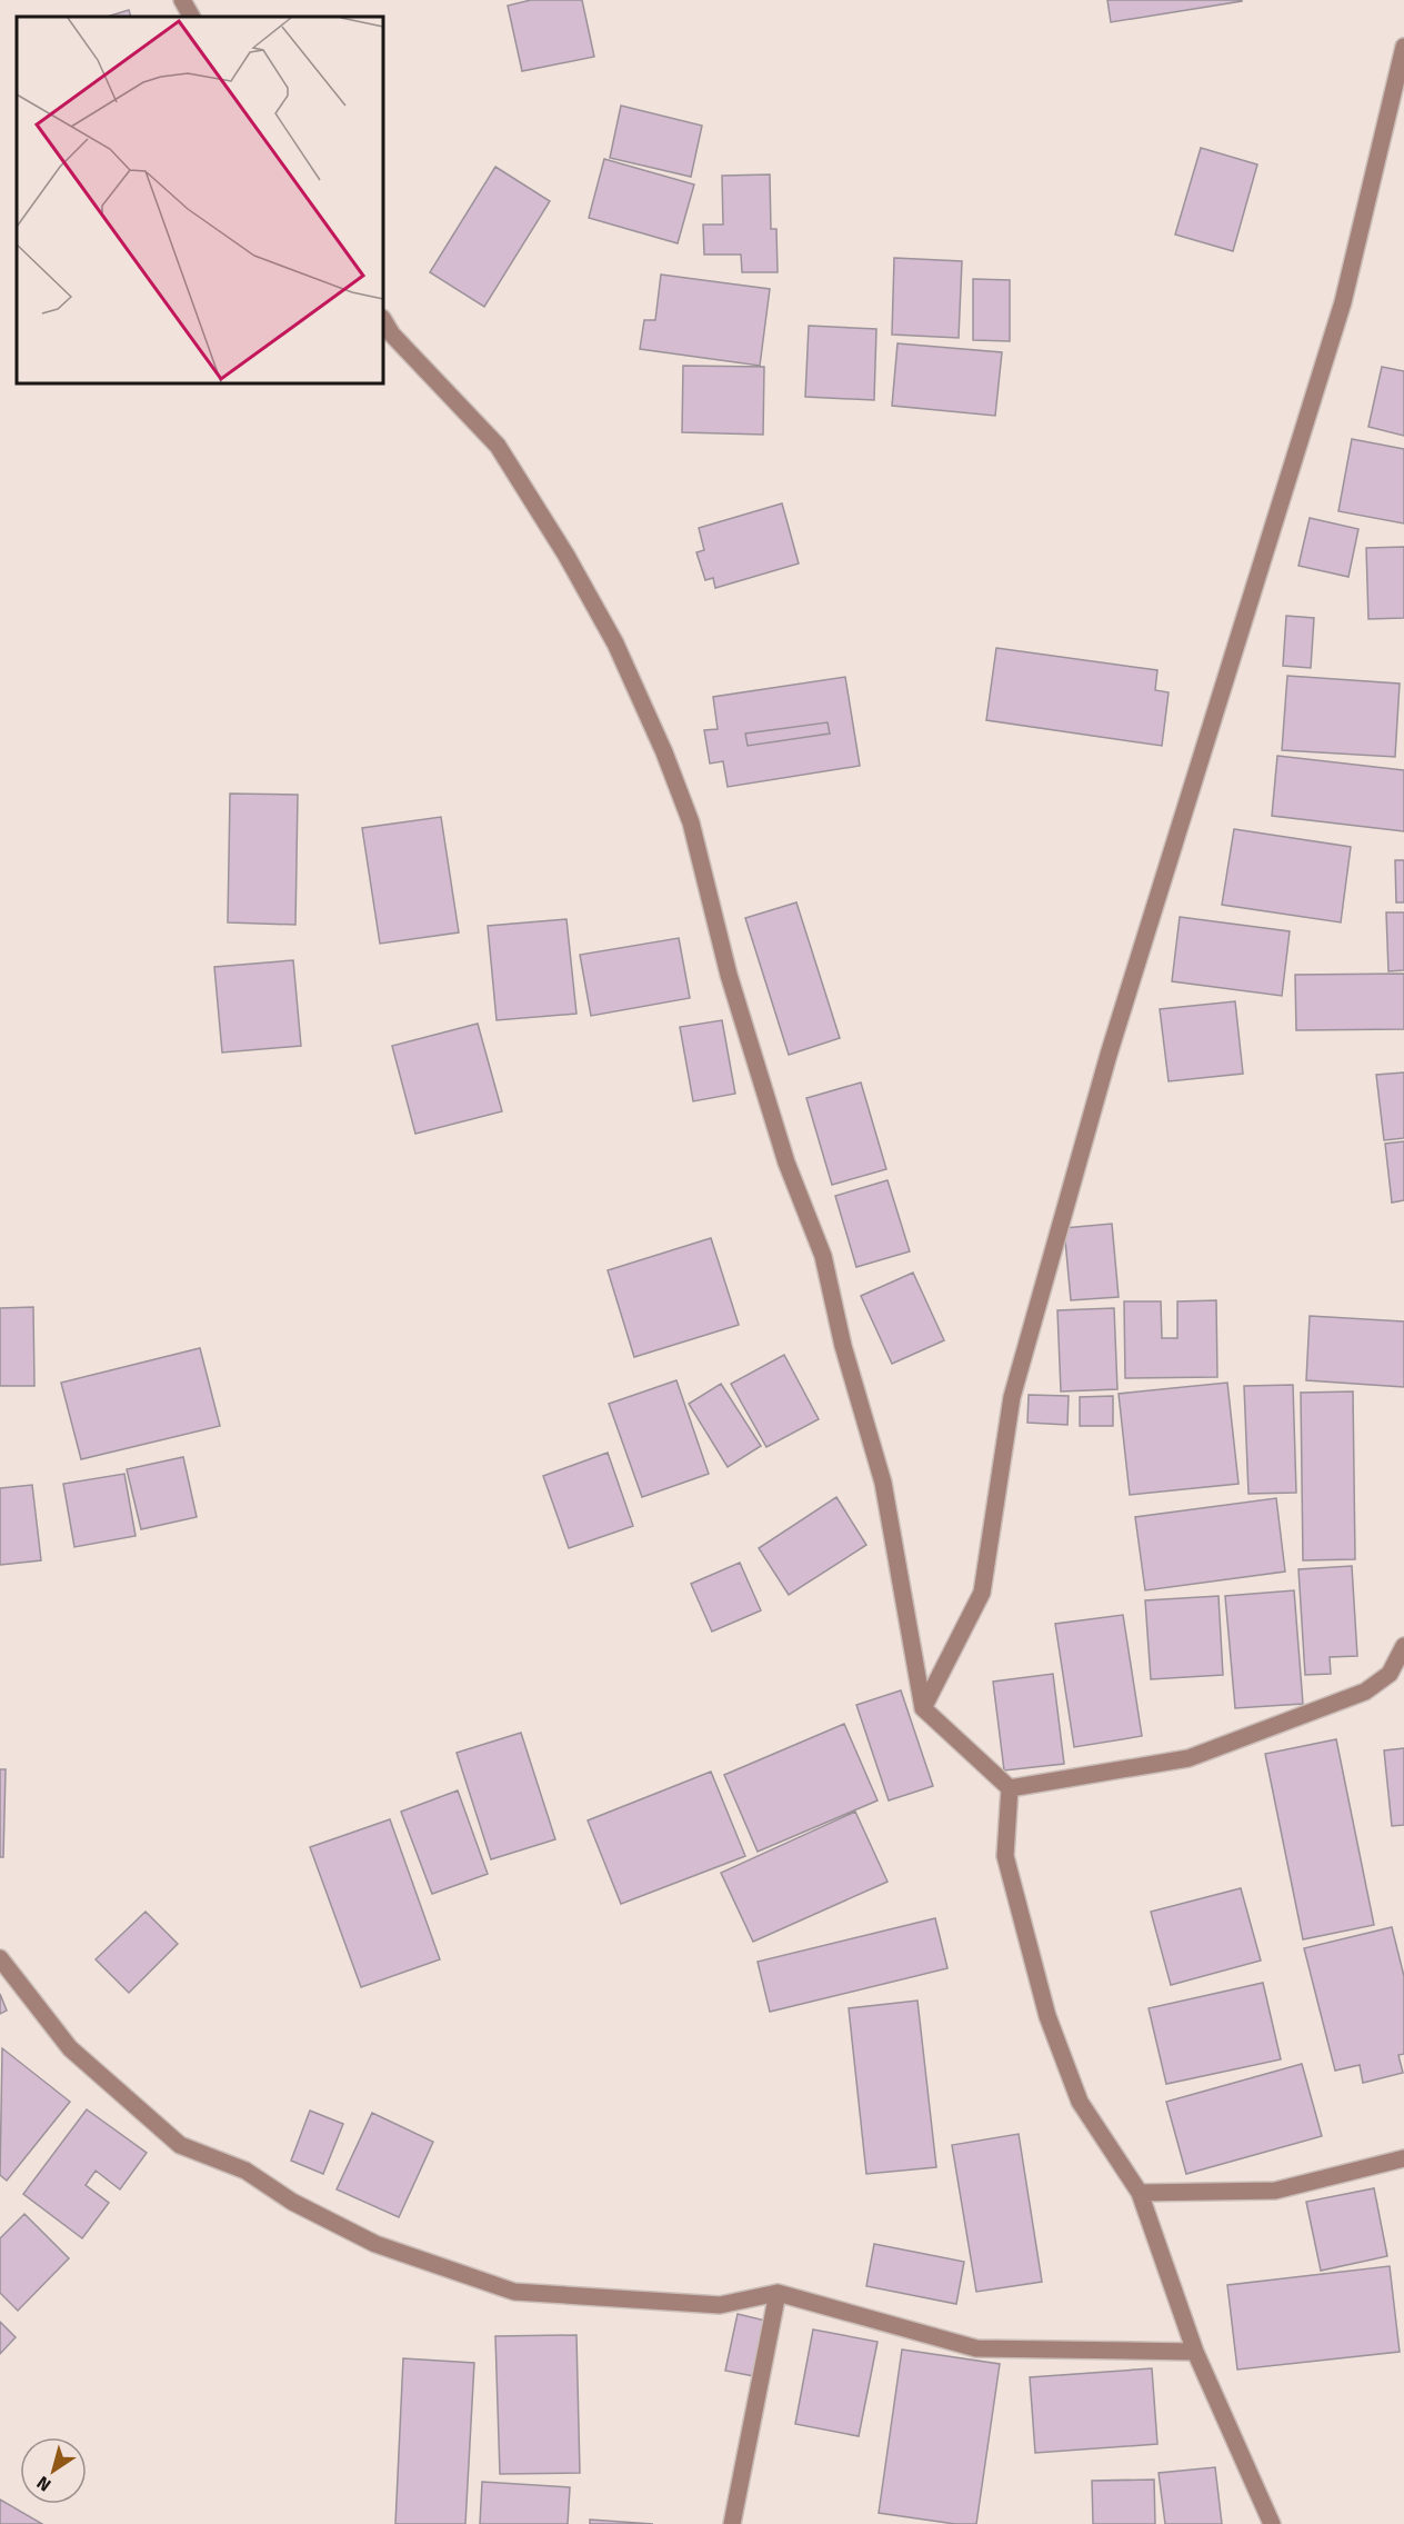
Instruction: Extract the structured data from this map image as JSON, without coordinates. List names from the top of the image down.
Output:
{
  "north": "bottom left"
}
